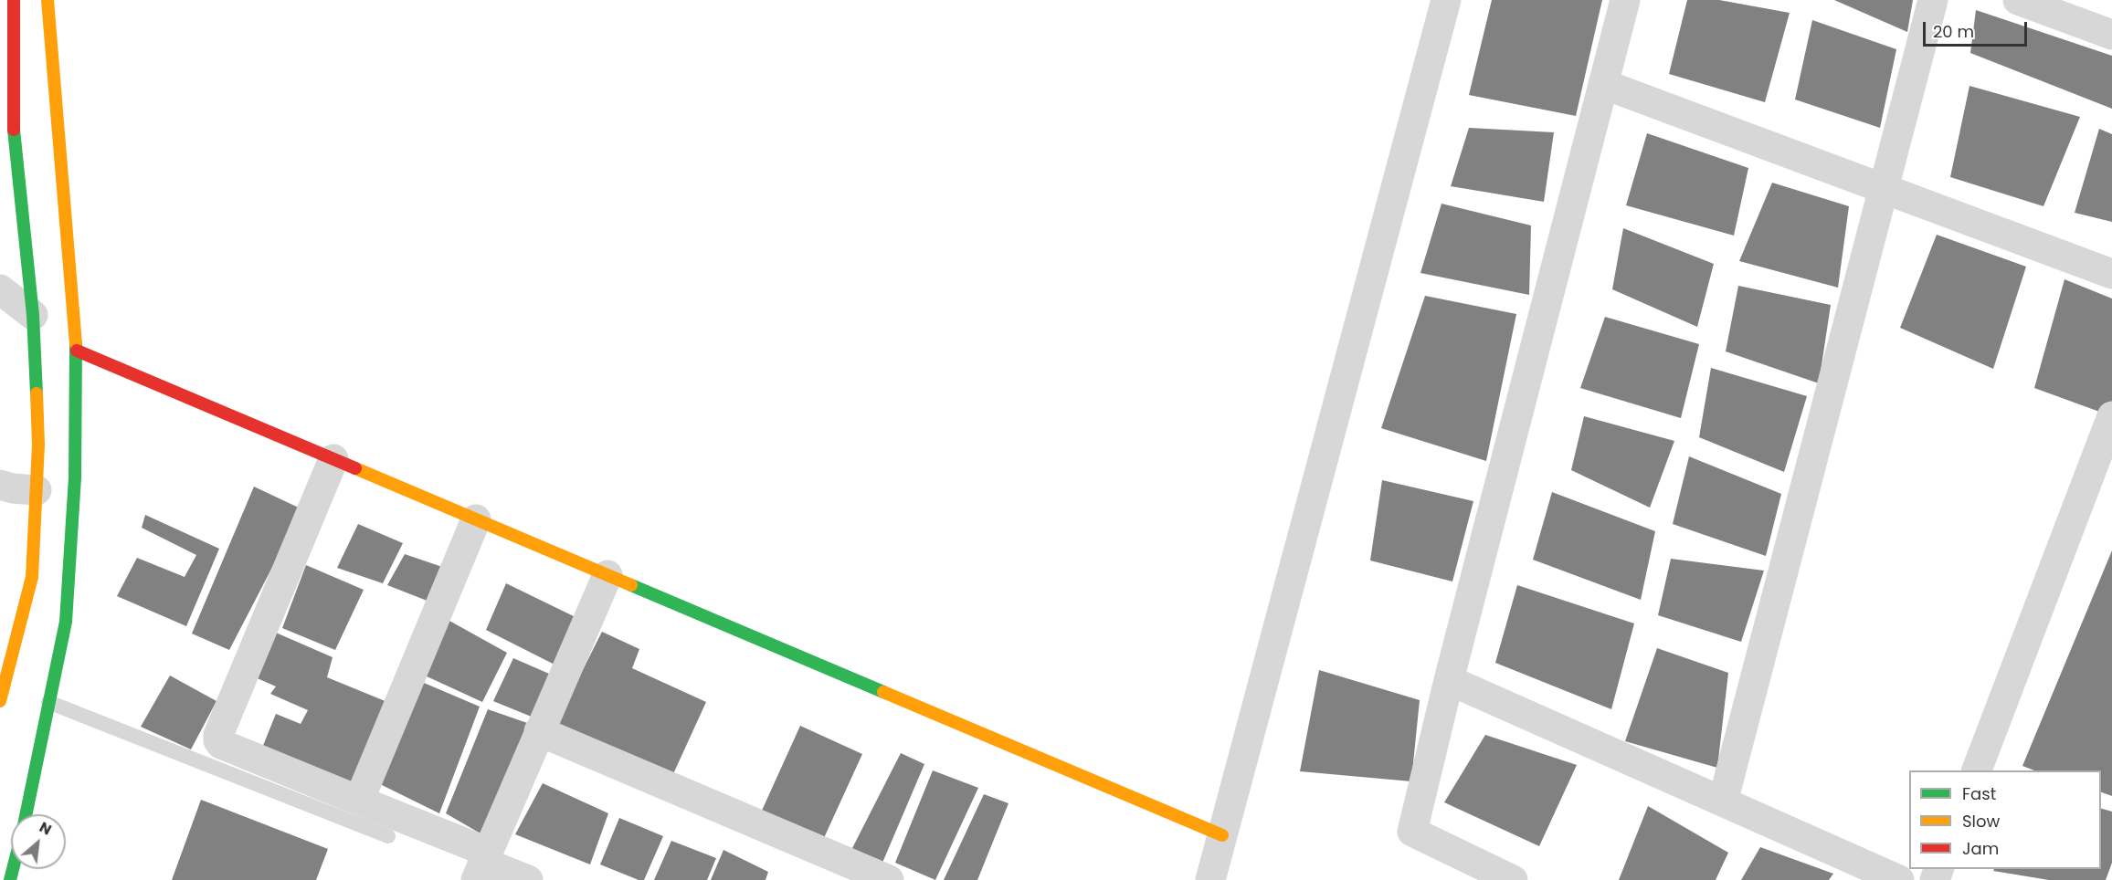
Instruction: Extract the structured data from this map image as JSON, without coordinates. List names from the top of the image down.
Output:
{
  "legend": ["Fast", "Slow", "Jam"],
  "scale_bar": "20 m",
  "north": "top right"
}
